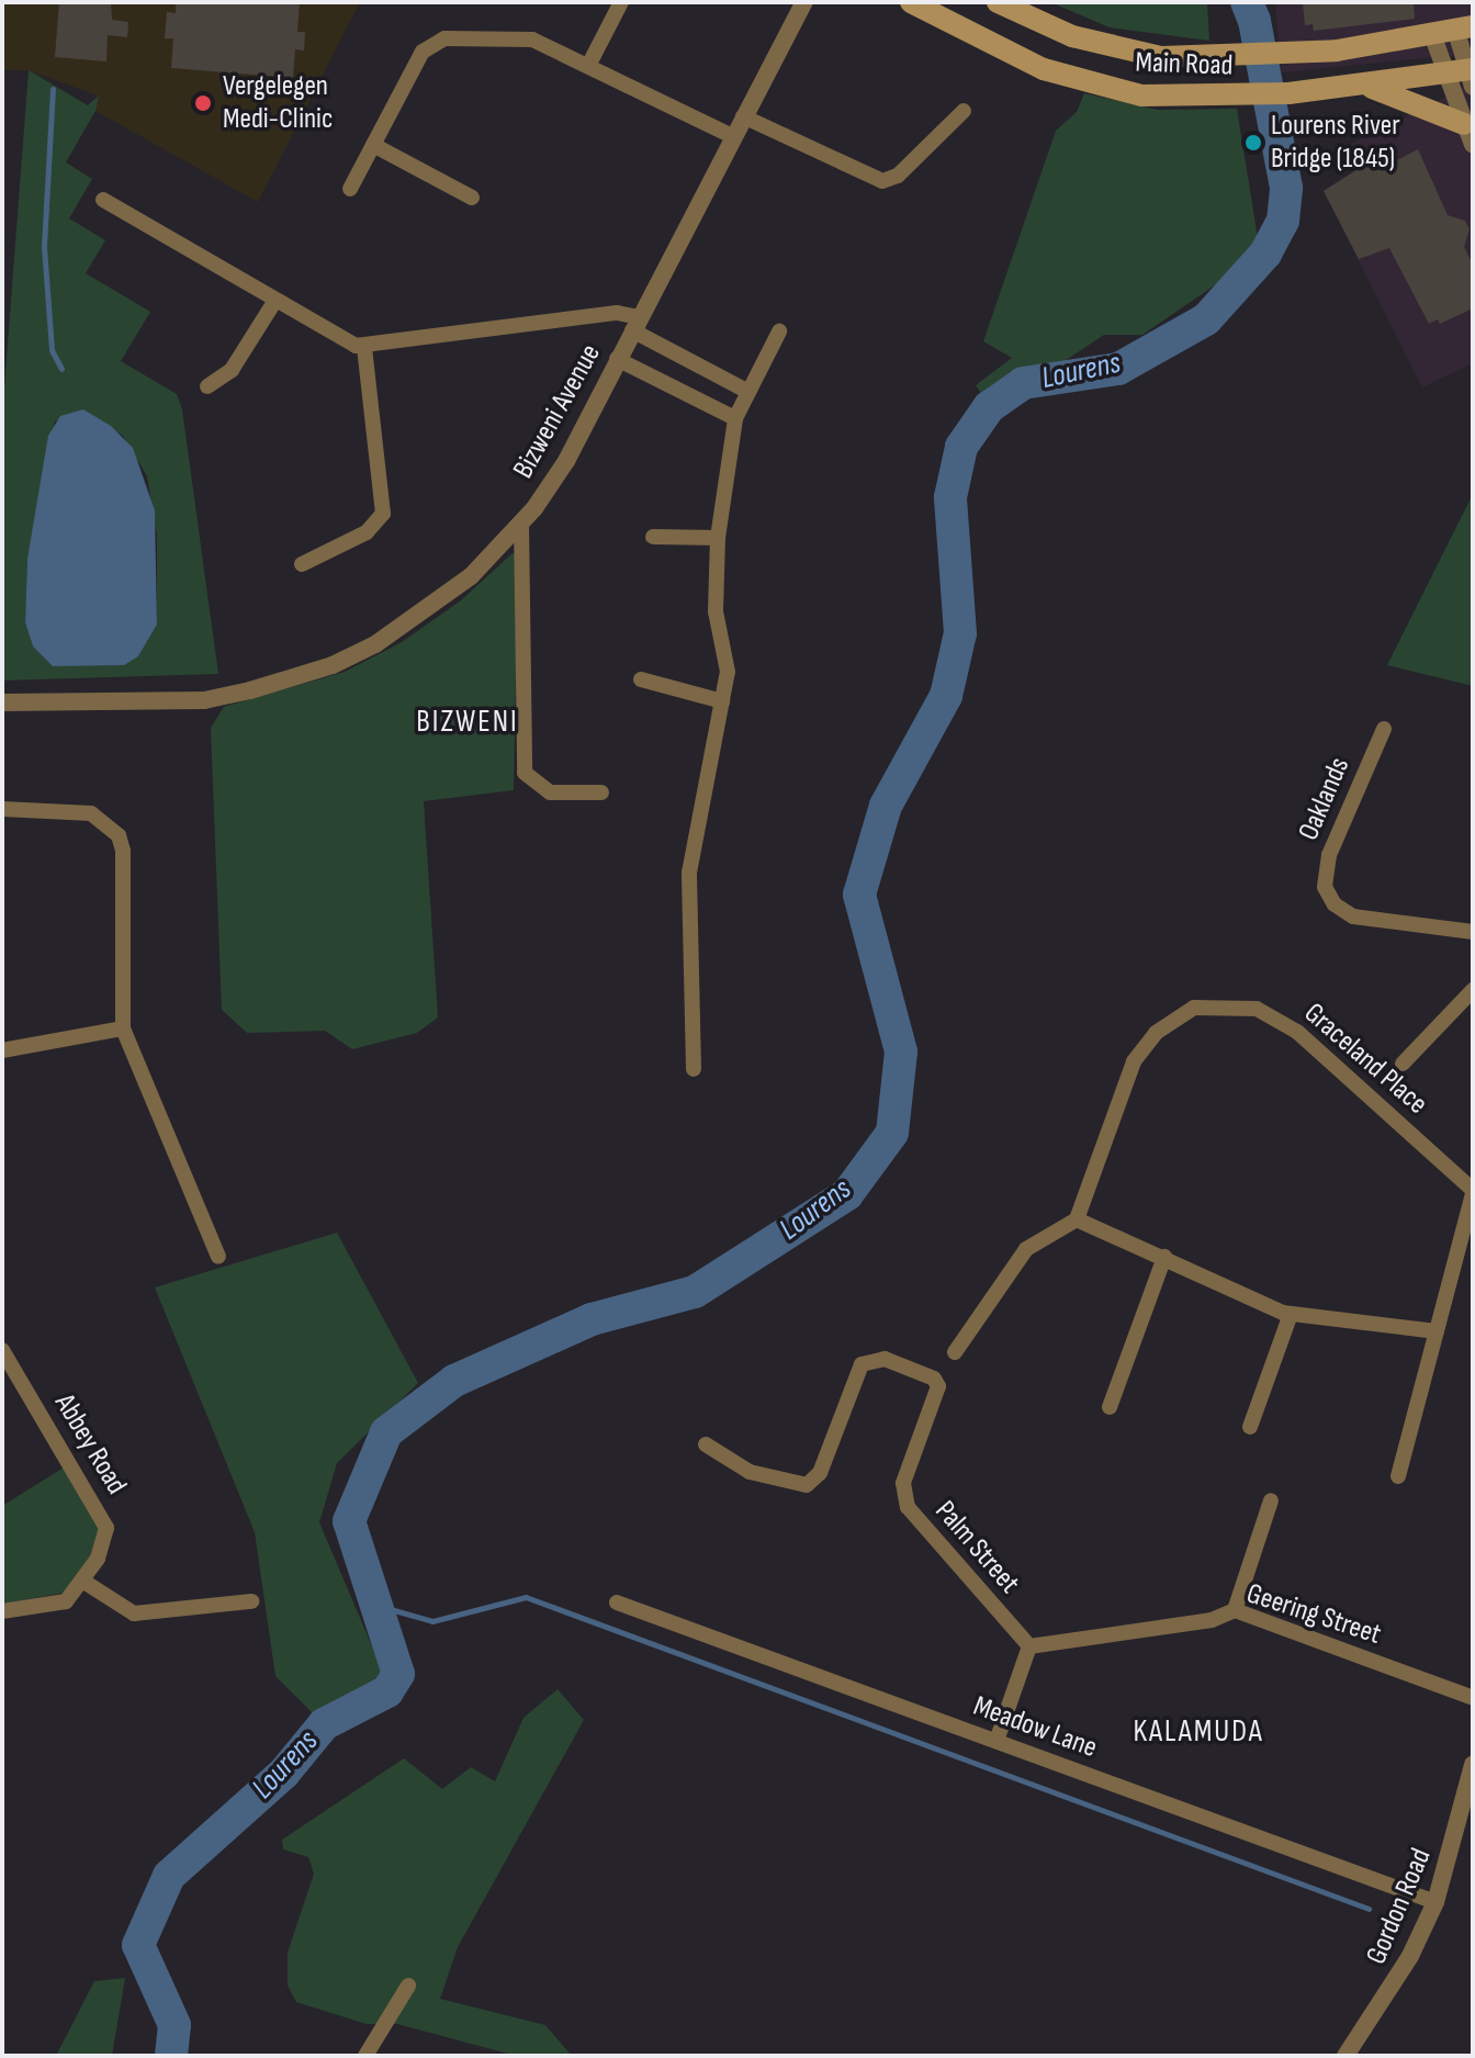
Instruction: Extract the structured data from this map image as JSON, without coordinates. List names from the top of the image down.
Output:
{
  "streets": {
    "main road": ["Main Road"],
    "street": [
      "Bizweni Avenue",
      "Oaklands",
      "Graceland Place",
      "Abbey Road",
      "Palm Street",
      "Geering Street",
      "Meadow Lane",
      "Gordon Road"
    ]
  },
  "crossings": [
    ["Palm Street", "Geering Street"],
    ["Meadow Lane", "Gordon Road"]
  ],
  "districts": ["BIZWENI", "KALAMUDA"],
  "water": ["Lourens"],
  "places": ["Vergelegen Medi-Clinic", "Lourens River Bridge (1845)"]
}
